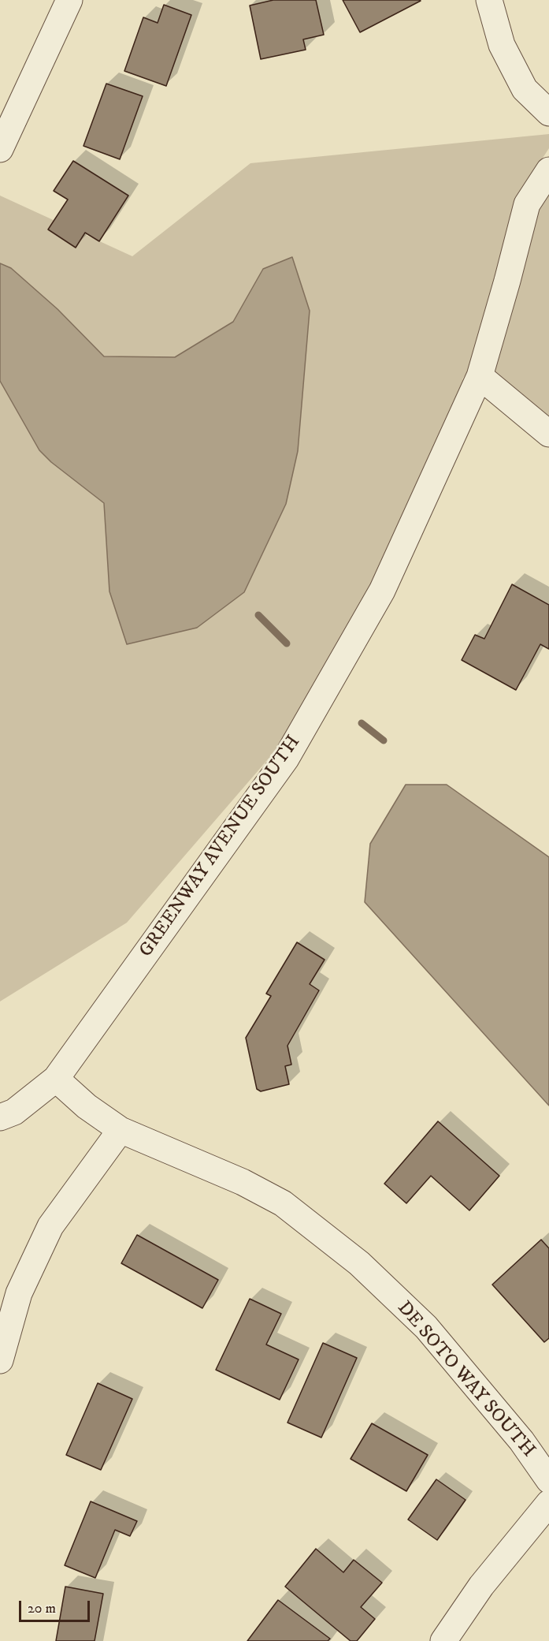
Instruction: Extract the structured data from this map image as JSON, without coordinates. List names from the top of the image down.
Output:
{
  "streets": {
    "street": ["GREENWAY AVENUE SOUTH", "DE SOTO WAY SOUTH"]
  },
  "crossings": [
    ["GREENWAY AVENUE SOUTH", "DE SOTO WAY SOUTH"]
  ],
  "scale_bar": "20 m"
}
